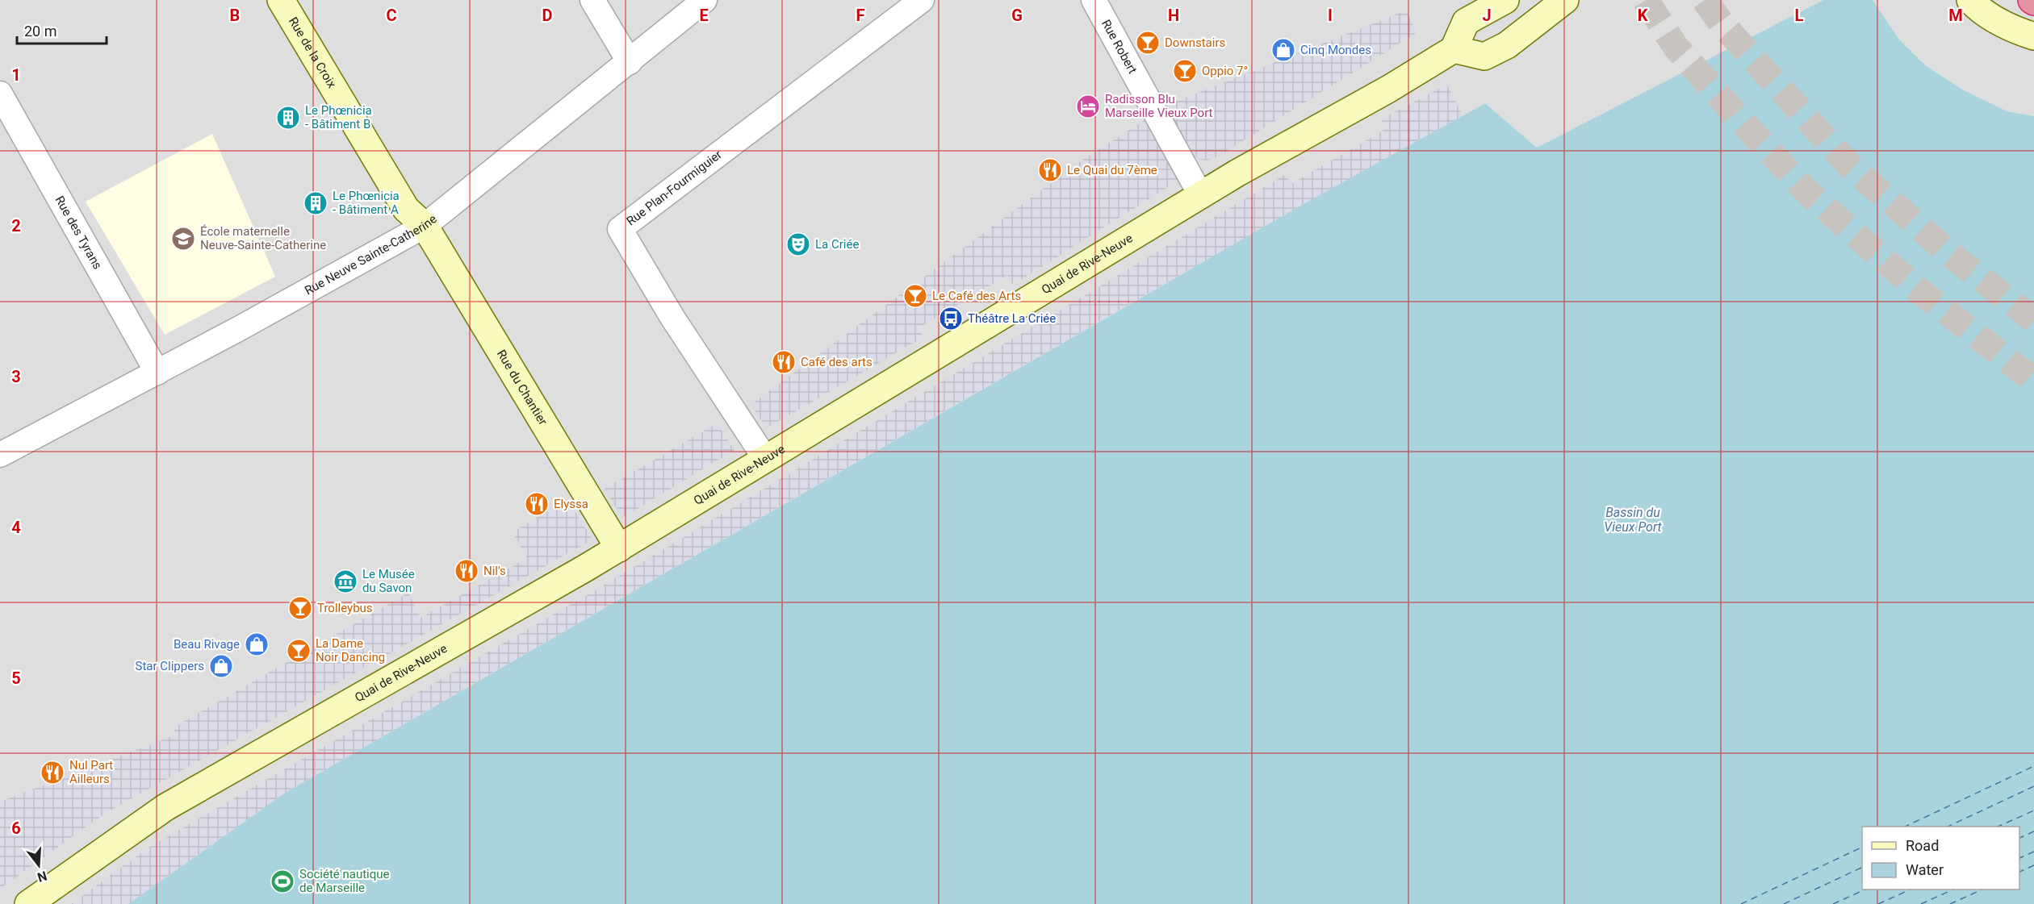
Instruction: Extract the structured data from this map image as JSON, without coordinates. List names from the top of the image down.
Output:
{
  "streets": {
    "main road": ["Rue de la Croix", "Quai de Rive-Neuve", "Rue du Chantier"],
    "street": [
      "Rue Robert",
      "Rue Plan-Fourmiguier",
      "Rue des Tyrans",
      "Rue Neuve Sainte-Catherine"
    ]
  },
  "crossings": [
    ["Rue Robert", "Quai de Rive-Neuve"],
    ["Rue de la Croix", "Rue Neuve Sainte-Catherine"],
    ["Rue de la Croix", "Rue du Chantier"],
    ["Rue Plan-Fourmiguier", "Quai de Rive-Neuve"],
    ["Rue des Tyrans", "Rue Neuve Sainte-Catherine"],
    ["Rue Neuve Sainte-Catherine", "Rue du Chantier"],
    ["Quai de Rive-Neuve", "Rue du Chantier"]
  ],
  "water": ["Bassin du Vieux Port"],
  "places": {
    "bar": [
      "Downstairs",
      "Oppio 7°",
      "Le Café des Arts",
      "Trolleybus",
      "La Dame Noir Dancing"
    ],
    "shop": ["Cinq Mondes", "Beau Rivage", "Star Clippers"],
    "hotel": ["Radisson Blu Marseille Vieux Port"],
    "building": ["Le Phœnicia - Bâtiment B", "Le Phœnicia - Bâtiment A"],
    "restaurant": [
      "Le Quai du 7ème",
      "Café des arts",
      "Elyssa",
      "Nil's",
      "Nul Part Ailleurs"
    ],
    "school or university": ["École maternelle Neuve-Sainte-Catherine"],
    "theatre": ["La Criée"],
    "bus stop": ["Théâtre La Criée"],
    "museum": ["Le Musée du Savon"],
    "sports": ["Société nautique de Marseille"]
  },
  "legend": ["Road", "Water"],
  "scale_bar": "20 m",
  "north": "bottom",
  "grid": {
    "columns": [
      "B",
      "C",
      "D",
      "E",
      "F",
      "G",
      "H",
      "I",
      "J",
      "K",
      "L",
      "M"
    ],
    "rows": [
      "1",
      "2",
      "3",
      "4",
      "5",
      "6"
    ]
  }
}
